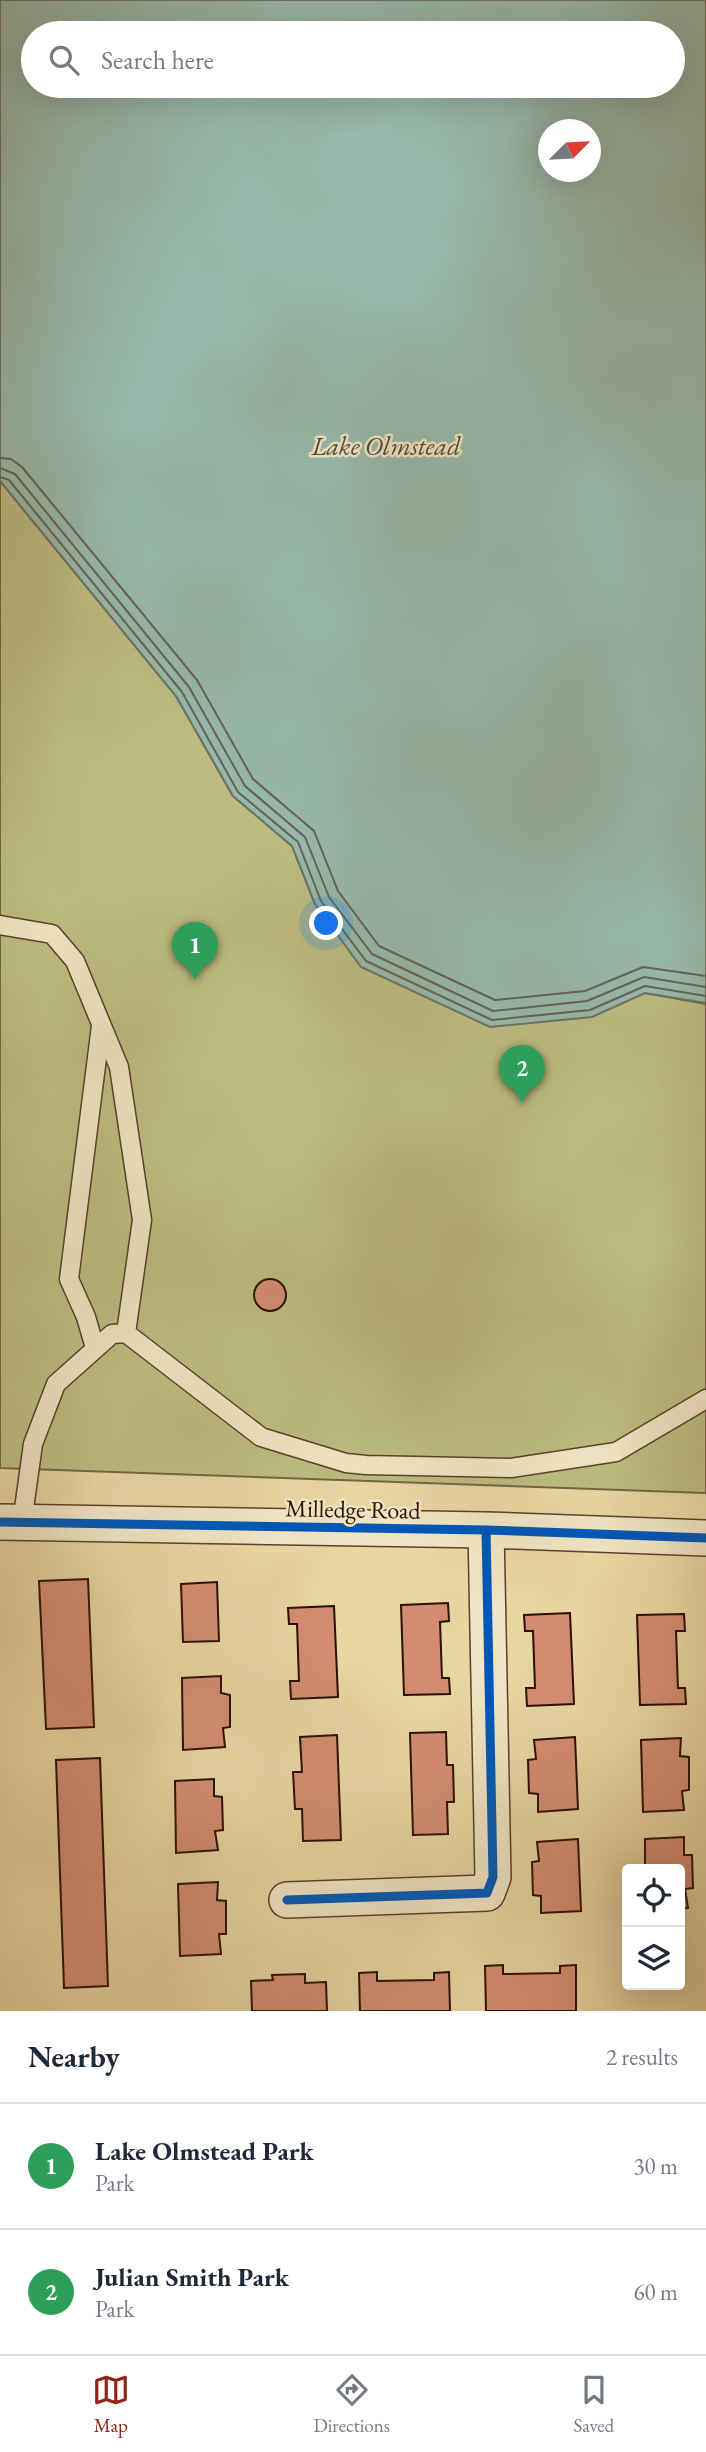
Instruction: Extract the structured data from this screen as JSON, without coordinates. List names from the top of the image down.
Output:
{
  "streets": {
    "street": ["Milledge Road"]
  },
  "water": ["Lake Olmstead"],
  "north": "top right",
  "page": {
    "search": "Search here",
    "pins": ["1", "2"],
    "heading": ["Nearby", "2 results"],
    "list": [
      {
        "mark": "1",
        "name": "Lake Olmstead Park",
        "note": "Park",
        "value": "30 m"
      },
      {
        "mark": "2",
        "name": "Julian Smith Park",
        "note": "Park",
        "value": "60 m"
      }
    ],
    "nav": ["Map", "Directions", "Saved"]
  }
}
